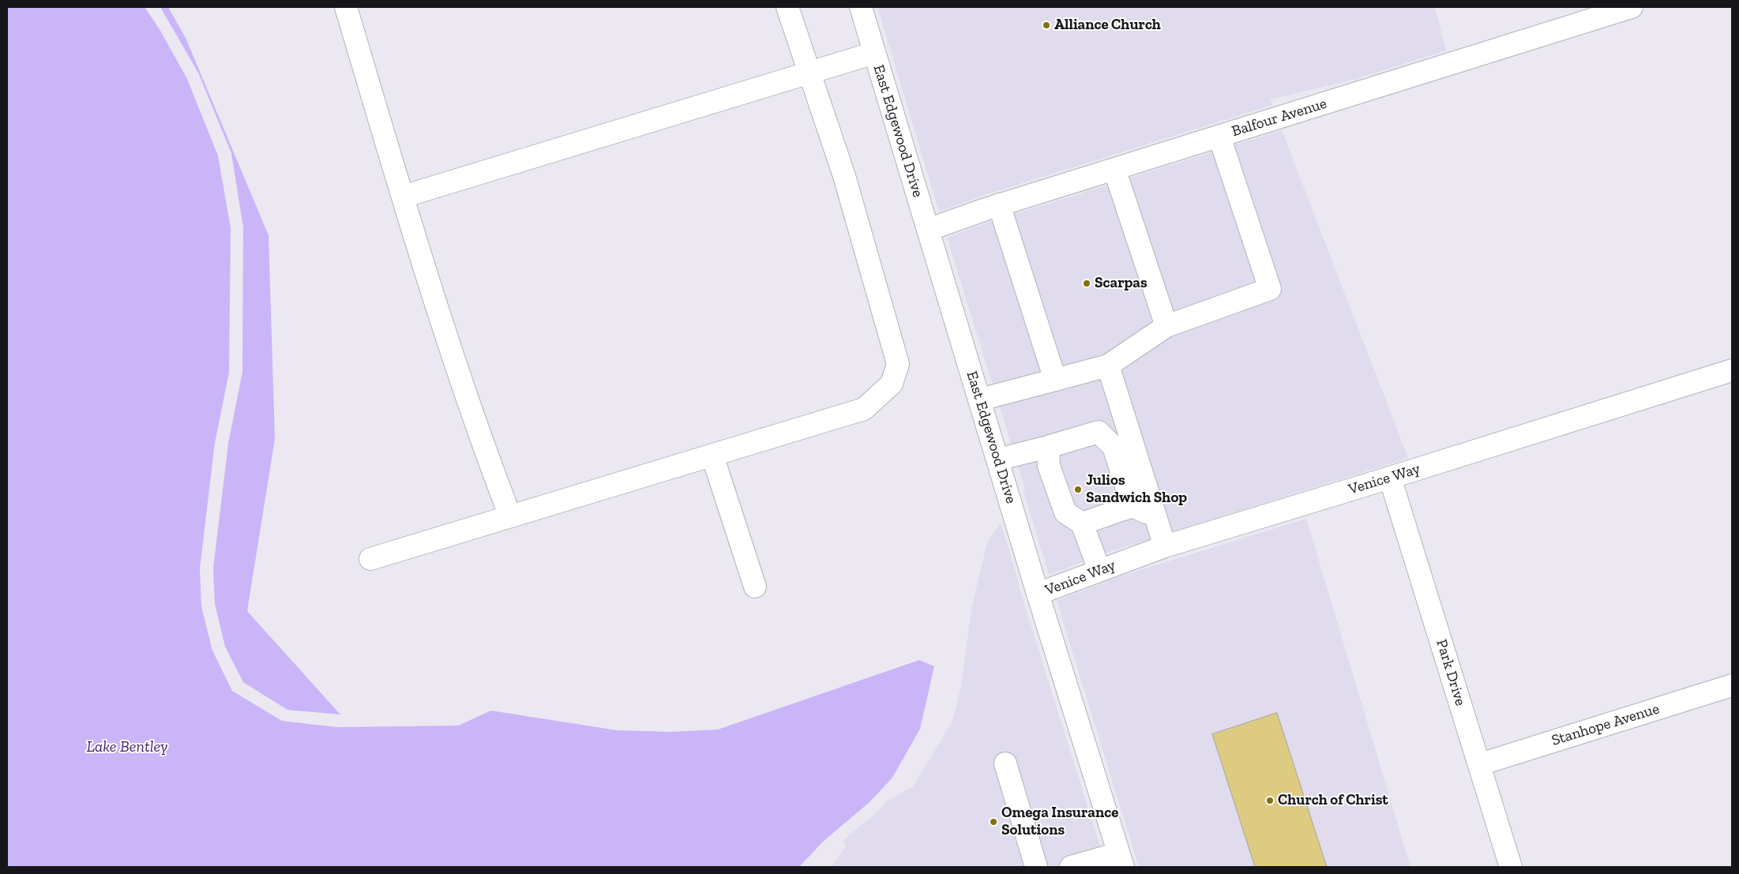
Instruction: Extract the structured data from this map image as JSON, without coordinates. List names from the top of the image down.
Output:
{
  "streets": {
    "street": [
      "Balfour Avenue",
      "East Edgewood Drive",
      "Venice Way",
      "Park Drive",
      "Stanhope Avenue"
    ]
  },
  "crossings": [
    ["Balfour Avenue", "East Edgewood Drive"],
    ["East Edgewood Drive", "Venice Way"],
    ["Venice Way", "Park Drive"],
    ["Park Drive", "Stanhope Avenue"]
  ],
  "water": ["Lake Bentley"],
  "places": [
    "Alliance Church",
    "Scarpas",
    "Julios Sandwich Shop",
    "Church of Christ",
    "Omega Insurance Solutions"
  ]
}
